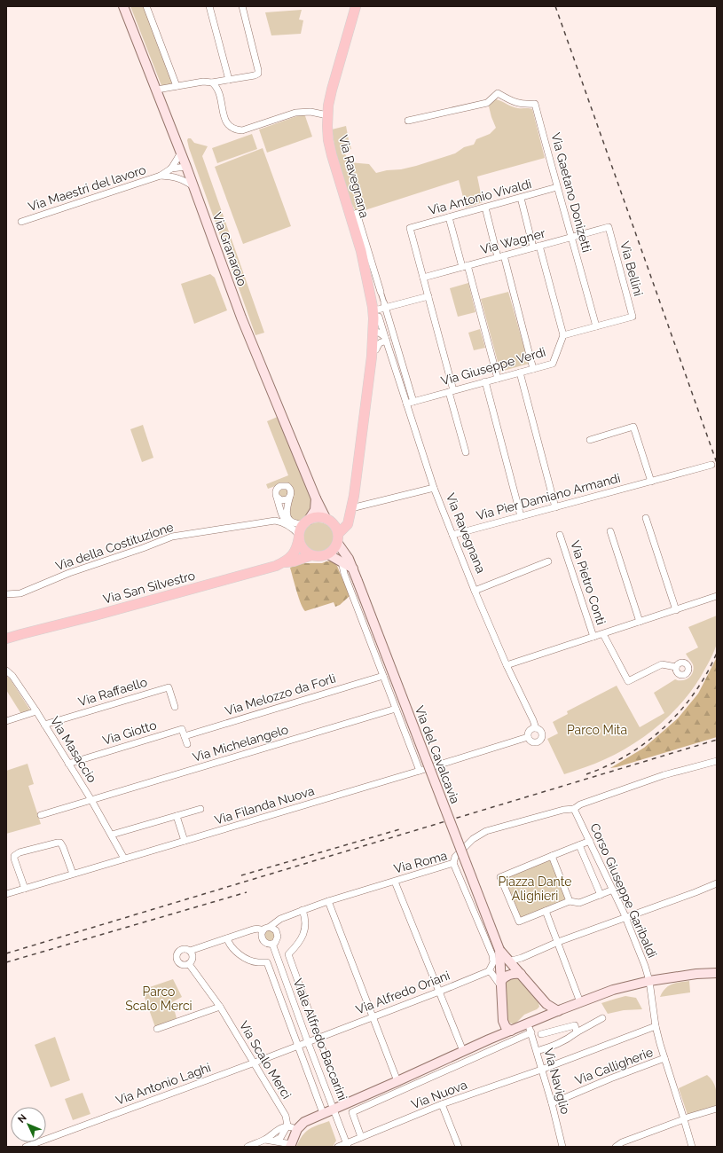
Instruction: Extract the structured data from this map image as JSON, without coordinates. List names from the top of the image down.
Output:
{
  "streets": {
    "main road": [
      "Via Ravegnana",
      "Via Granarolo",
      "Via San Silvestro",
      "Via del Cavalcavia"
    ],
    "street": [
      "Via Maestri del lavoro",
      "Via Gaetano Donizetti",
      "Via Antonio Vivaldi",
      "Via Wagner",
      "Via Bellini",
      "Via Giuseppe Verdi",
      "Via Pier Damiano Armandi",
      "Via della Costituzione",
      "Via Pietro Conti",
      "Via Raffaello",
      "Via Melozzo da Forlì",
      "Via Giotto",
      "Via Michelangelo",
      "Via Masaccio",
      "Via Filanda Nuova",
      "Via Roma",
      "Corso Giuseppe Garibaldi",
      "Via Alfredo Oriani",
      "Viale Alfredo Baccarini",
      "Via Scalo Merci",
      "Via Calligherie",
      "Via Naviglio",
      "Via Antonio Laghi",
      "Via Nuova"
    ]
  },
  "crossings": [
    ["Via Ravegnana", "Via Giuseppe Verdi"],
    ["Via Ravegnana", "Via Pier Damiano Armandi"],
    ["Via Ravegnana", "Via Filanda Nuova"],
    ["Via Maestri del lavoro", "Via Granarolo"],
    ["Via Gaetano Donizetti", "Via Antonio Vivaldi"],
    ["Via Gaetano Donizetti", "Via Wagner"],
    ["Via Gaetano Donizetti", "Via Bellini"],
    ["Via Antonio Vivaldi", "Via Wagner"],
    ["Via Wagner", "Via Bellini"],
    ["Via Granarolo", "Via della Costituzione"],
    ["Via Granarolo", "Via San Silvestro"],
    ["Via Granarolo", "Via del Cavalcavia"],
    ["Via della Costituzione", "Via San Silvestro"],
    ["Via della Costituzione", "Via del Cavalcavia"],
    ["Via San Silvestro", "Via del Cavalcavia"],
    ["Via Raffaello", "Via Masaccio"],
    ["Via Melozzo da Forlì", "Via Giotto"],
    ["Via Melozzo da Forlì", "Via del Cavalcavia"],
    ["Via Giotto", "Via Masaccio"],
    ["Via Michelangelo", "Via Masaccio"],
    ["Via Michelangelo", "Via del Cavalcavia"],
    ["Via Masaccio", "Via Filanda Nuova"],
    ["Via del Cavalcavia", "Via Filanda Nuova"],
    ["Via Roma", "Via Alfredo Oriani"],
    ["Via Roma", "Viale Alfredo Baccarini"],
    ["Corso Giuseppe Garibaldi", "Via Calligherie"],
    ["Corso Giuseppe Garibaldi", "Via Nuova"],
    ["Via Alfredo Oriani", "Viale Alfredo Baccarini"],
    ["Via Alfredo Oriani", "Via Antonio Laghi"],
    ["Viale Alfredo Baccarini", "Via Antonio Laghi"],
    ["Viale Alfredo Baccarini", "Via Nuova"],
    ["Via Scalo Merci", "Via Antonio Laghi"],
    ["Via Calligherie", "Via Naviglio"],
    ["Via Naviglio", "Via Nuova"]
  ],
  "parks": ["Parco Mita", "Piazza Dante Alighieri", "Parco Scalo Merci"],
  "north": "top left"
}
